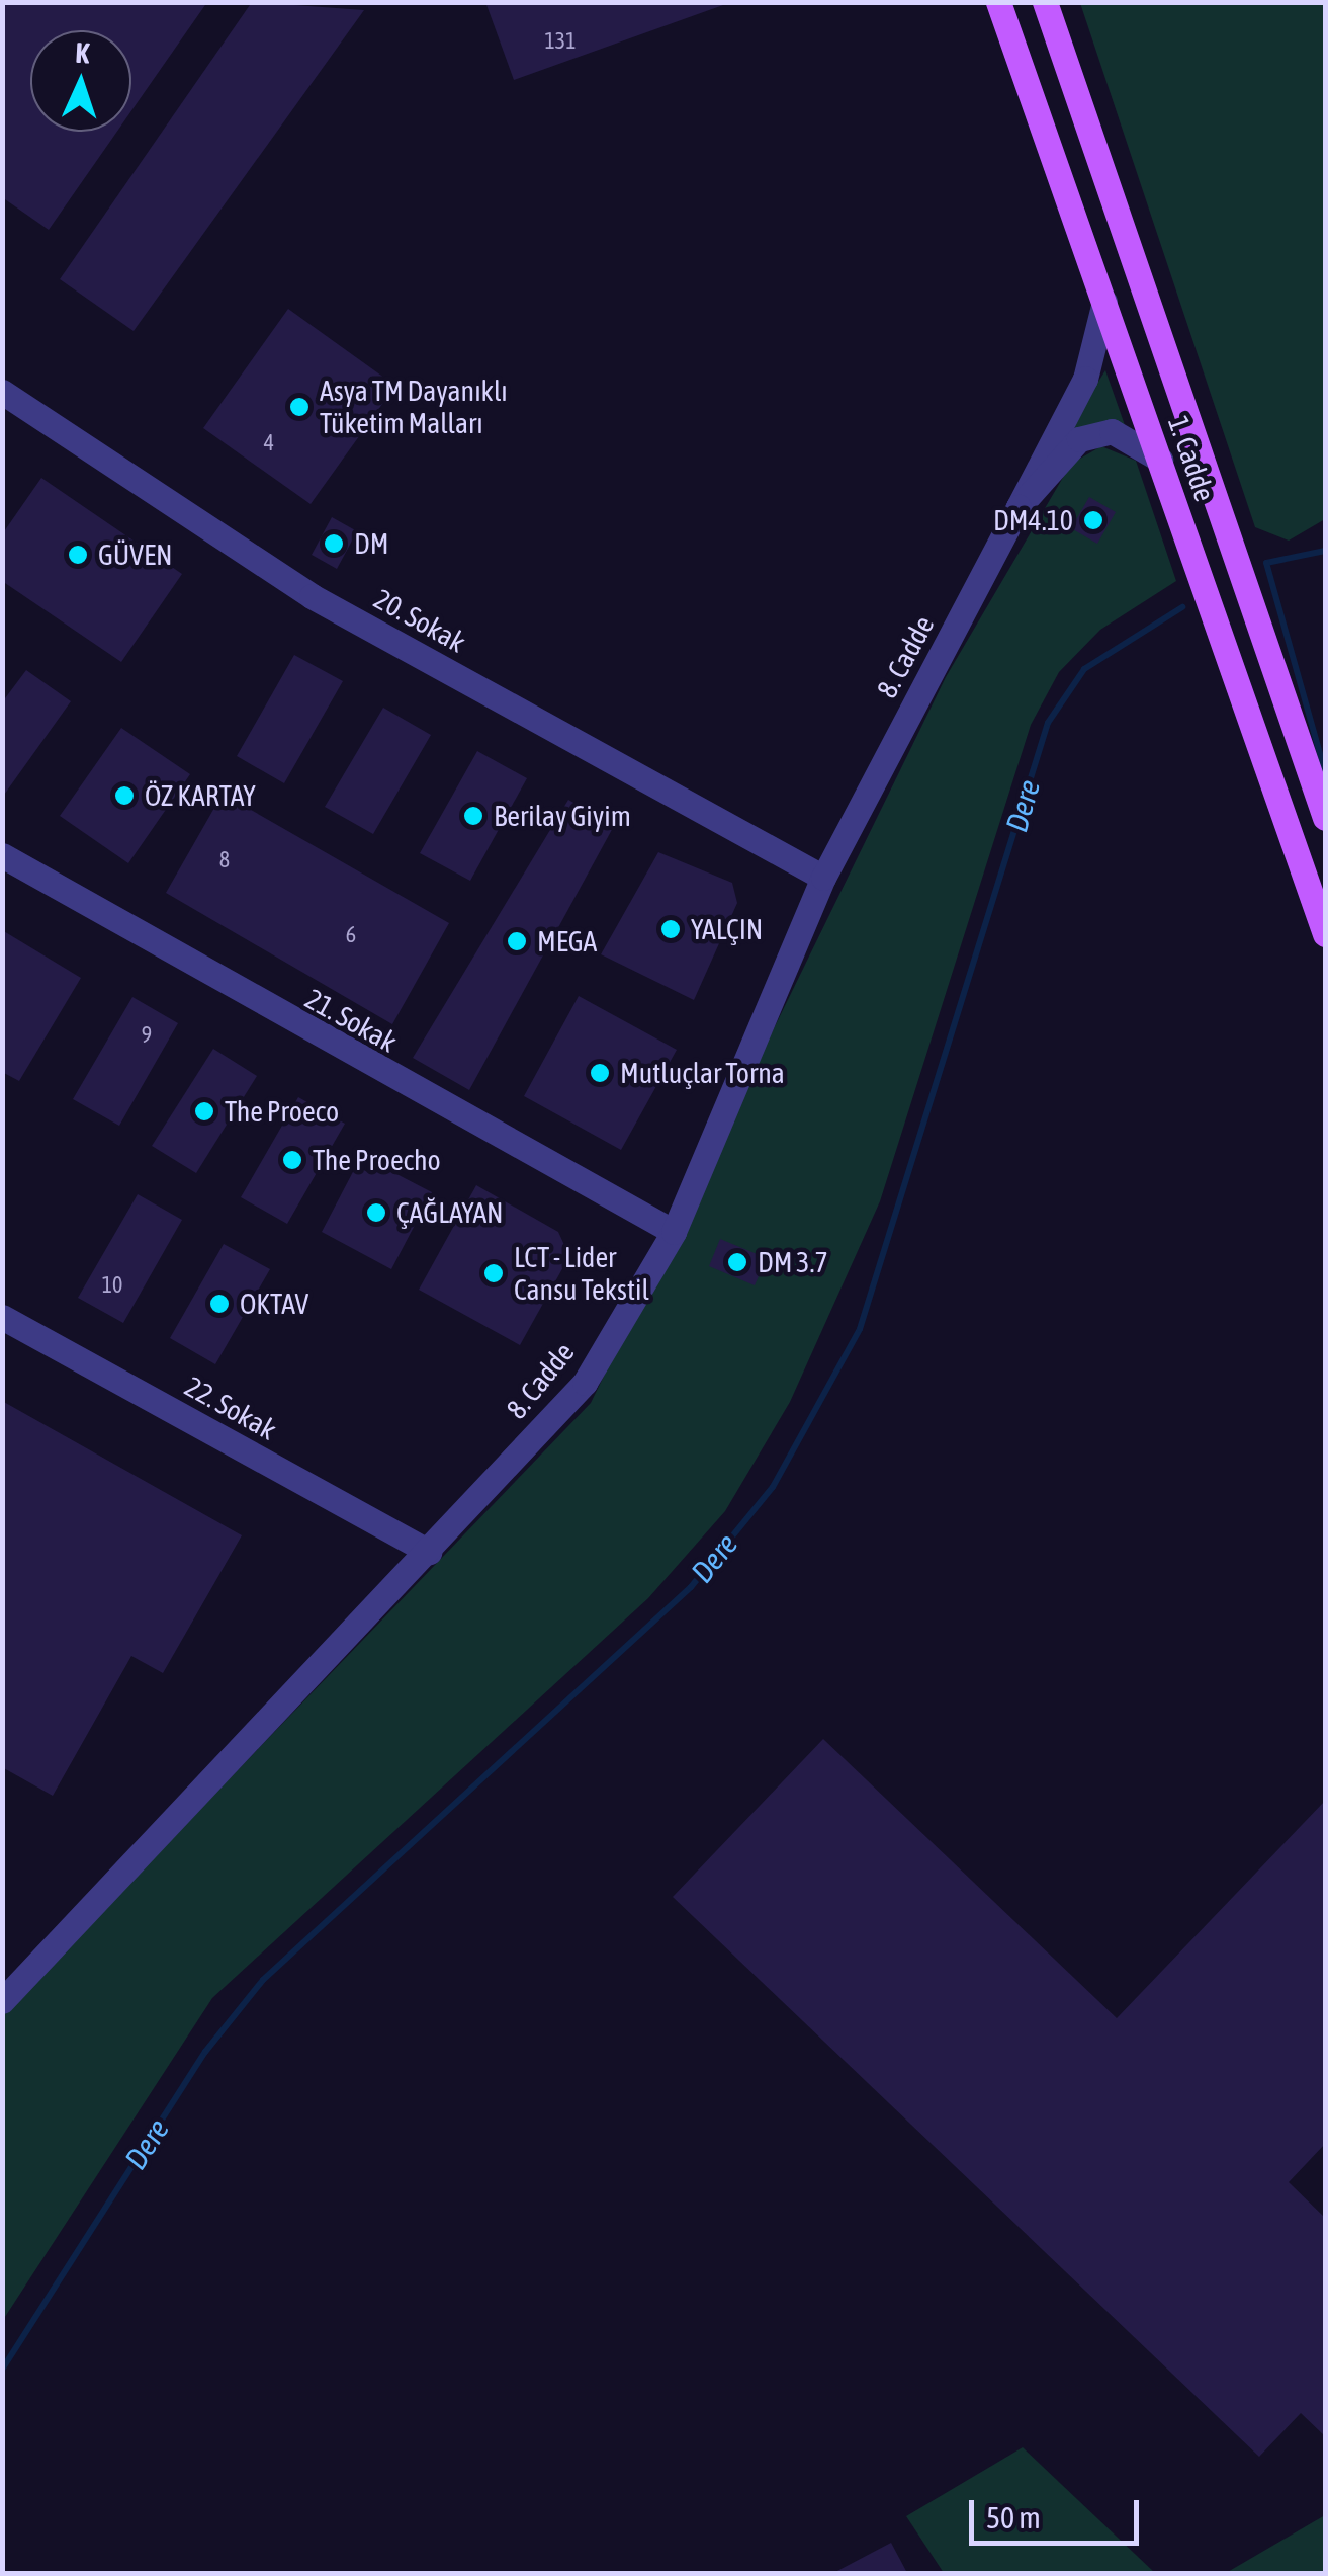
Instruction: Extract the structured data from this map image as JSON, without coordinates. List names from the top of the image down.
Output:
{
  "streets": {
    "main road": ["1. Cadde"],
    "street": [
      "20. Sokak",
      "8. Cadde",
      "21. Sokak",
      "22. Sokak"
    ]
  },
  "crossings": [
    ["1. Cadde", "8. Cadde"],
    ["20. Sokak", "8. Cadde"],
    ["8. Cadde", "21. Sokak"],
    ["8. Cadde", "22. Sokak"]
  ],
  "water": ["Dere"],
  "places": [
    "Asya TM Dayanıklı Tüketim Malları",
    "DM4.10",
    "DM",
    "GÜVEN",
    "ÖZ KARTAY",
    "Berilay Giyim",
    "YALÇIN",
    "MEGA",
    "Mutluçlar Torna",
    "The Proeco",
    "The Proecho",
    "ÇAĞLAYAN",
    "DM 3.7",
    "LCT - Lider Cansu Tekstil",
    "OKTAV"
  ],
  "house_numbers": [
    "131",
    "4",
    "8",
    "6",
    "9",
    "10"
  ],
  "scale_bar": "50 m",
  "north": "top"
}
